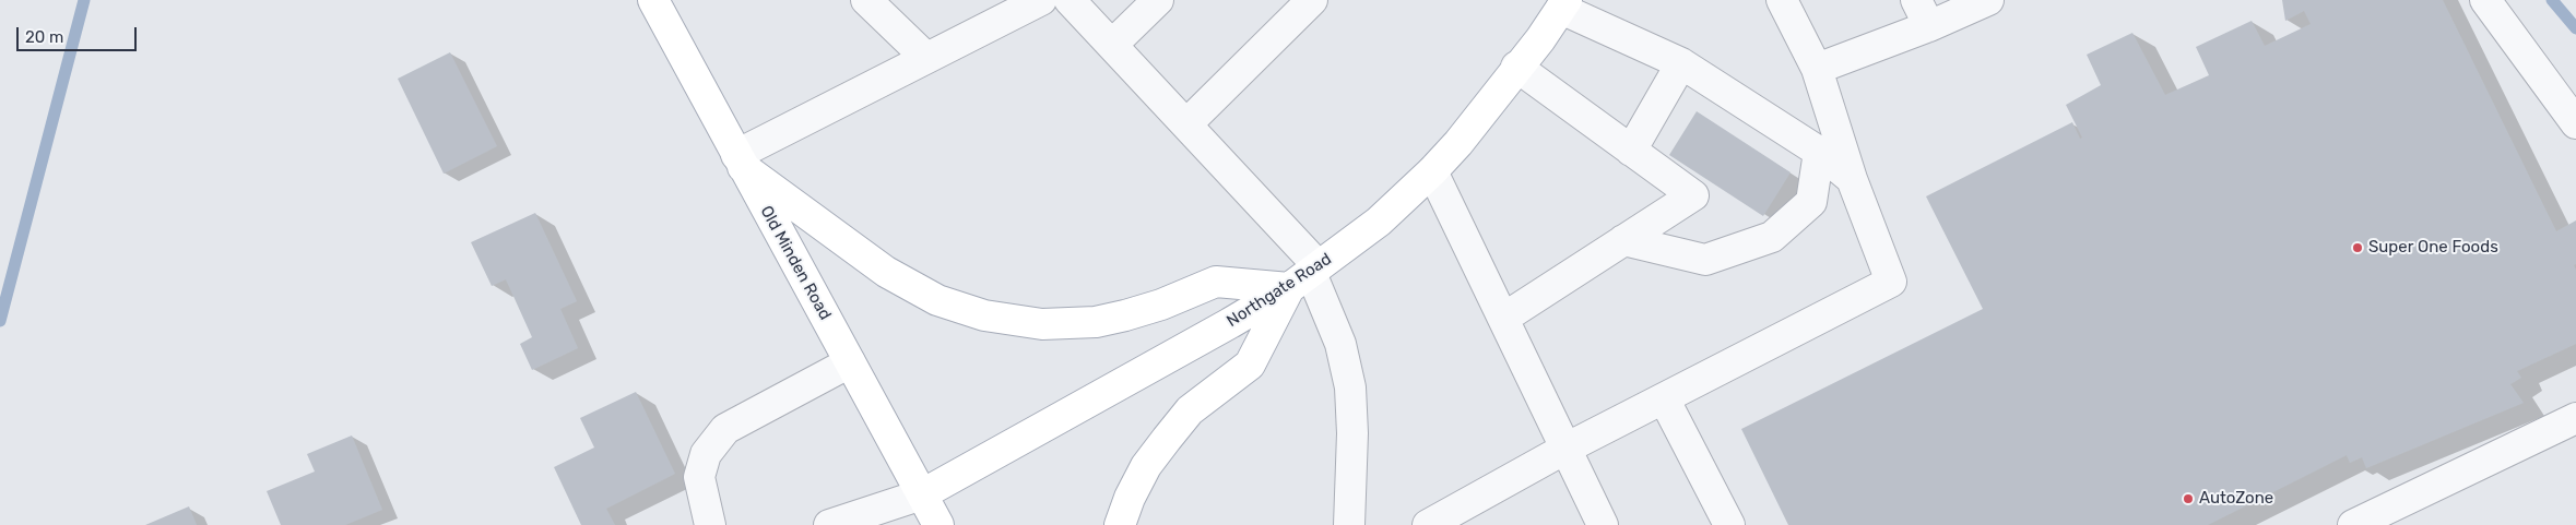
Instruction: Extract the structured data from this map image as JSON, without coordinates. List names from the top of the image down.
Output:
{
  "streets": {
    "main road": ["Old Minden Road", "Northgate Road"]
  },
  "crossings": [
    ["Old Minden Road", "Northgate Road"]
  ],
  "places": ["Super One Foods", "AutoZone"],
  "scale_bar": "20 m"
}
